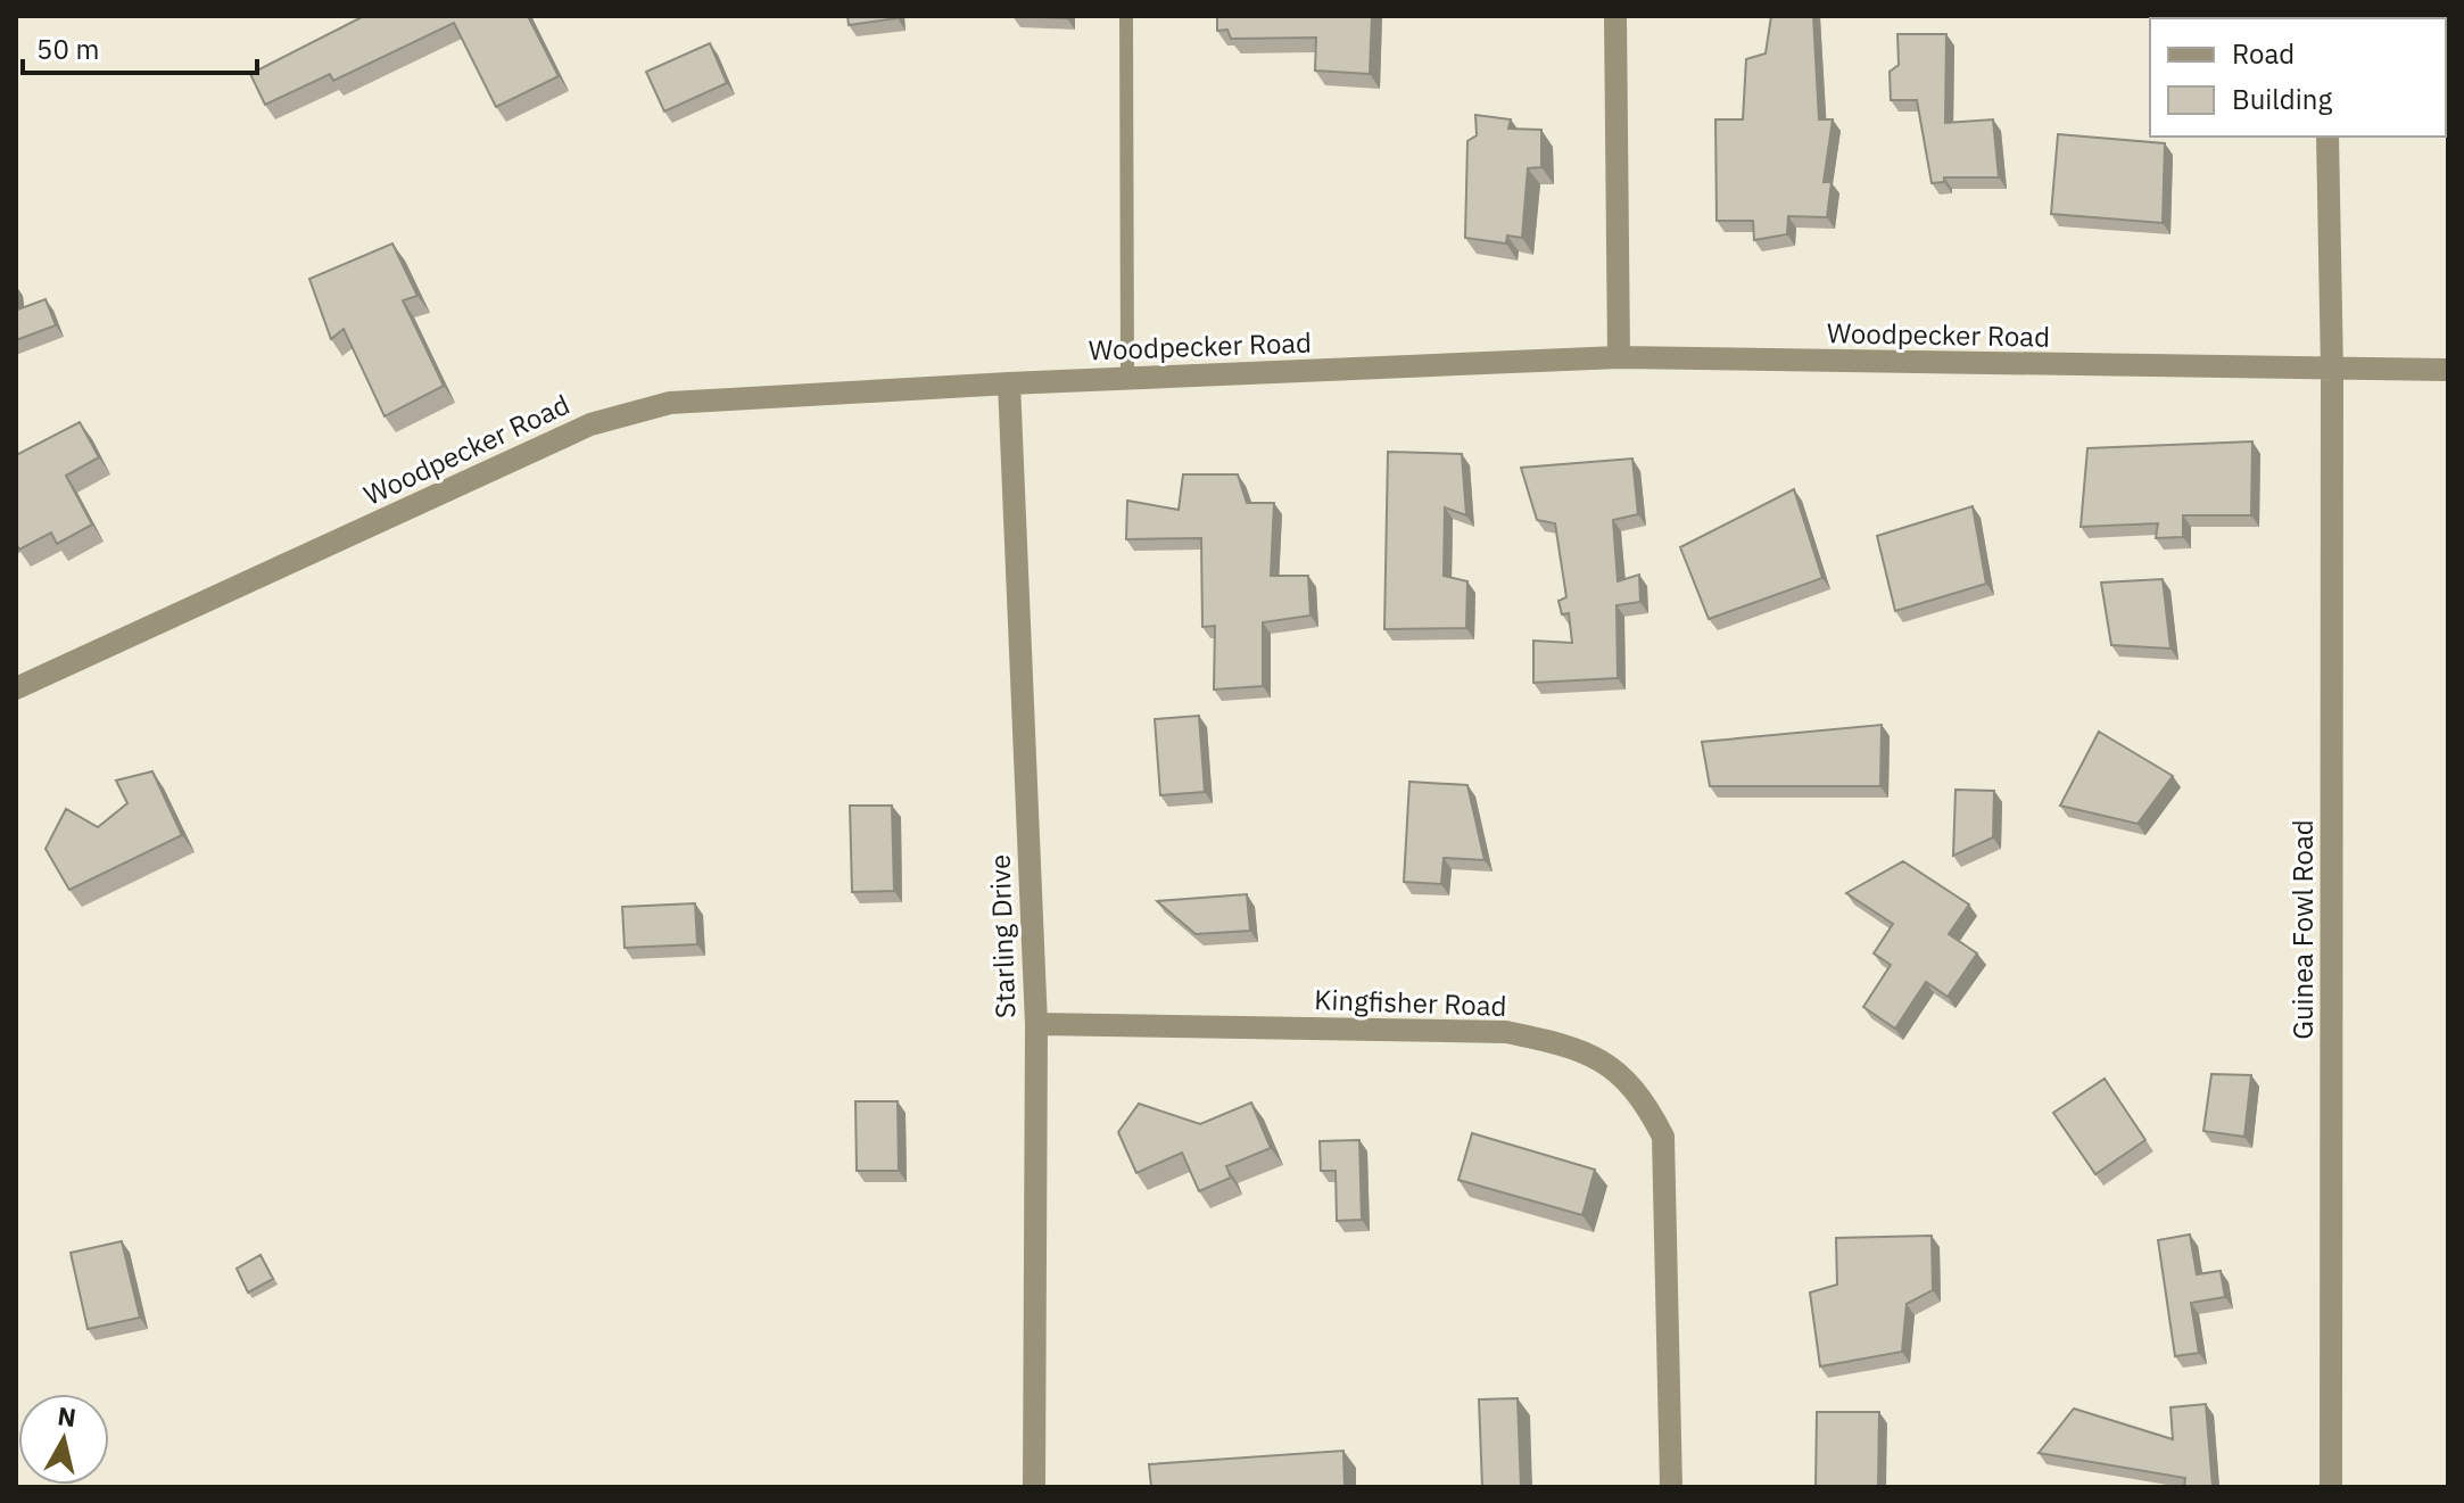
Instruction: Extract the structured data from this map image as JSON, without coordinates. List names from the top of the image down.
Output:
{
  "streets": {
    "street": [
      "Woodpecker Road",
      "Guinea Fowl Road",
      "Starling Drive",
      "Kingfisher Road"
    ]
  },
  "crossings": [
    ["Woodpecker Road", "Guinea Fowl Road"],
    ["Woodpecker Road", "Starling Drive"],
    ["Starling Drive", "Kingfisher Road"]
  ],
  "legend": ["Road", "Building"],
  "scale_bar": "50 m",
  "north": "top"
}
